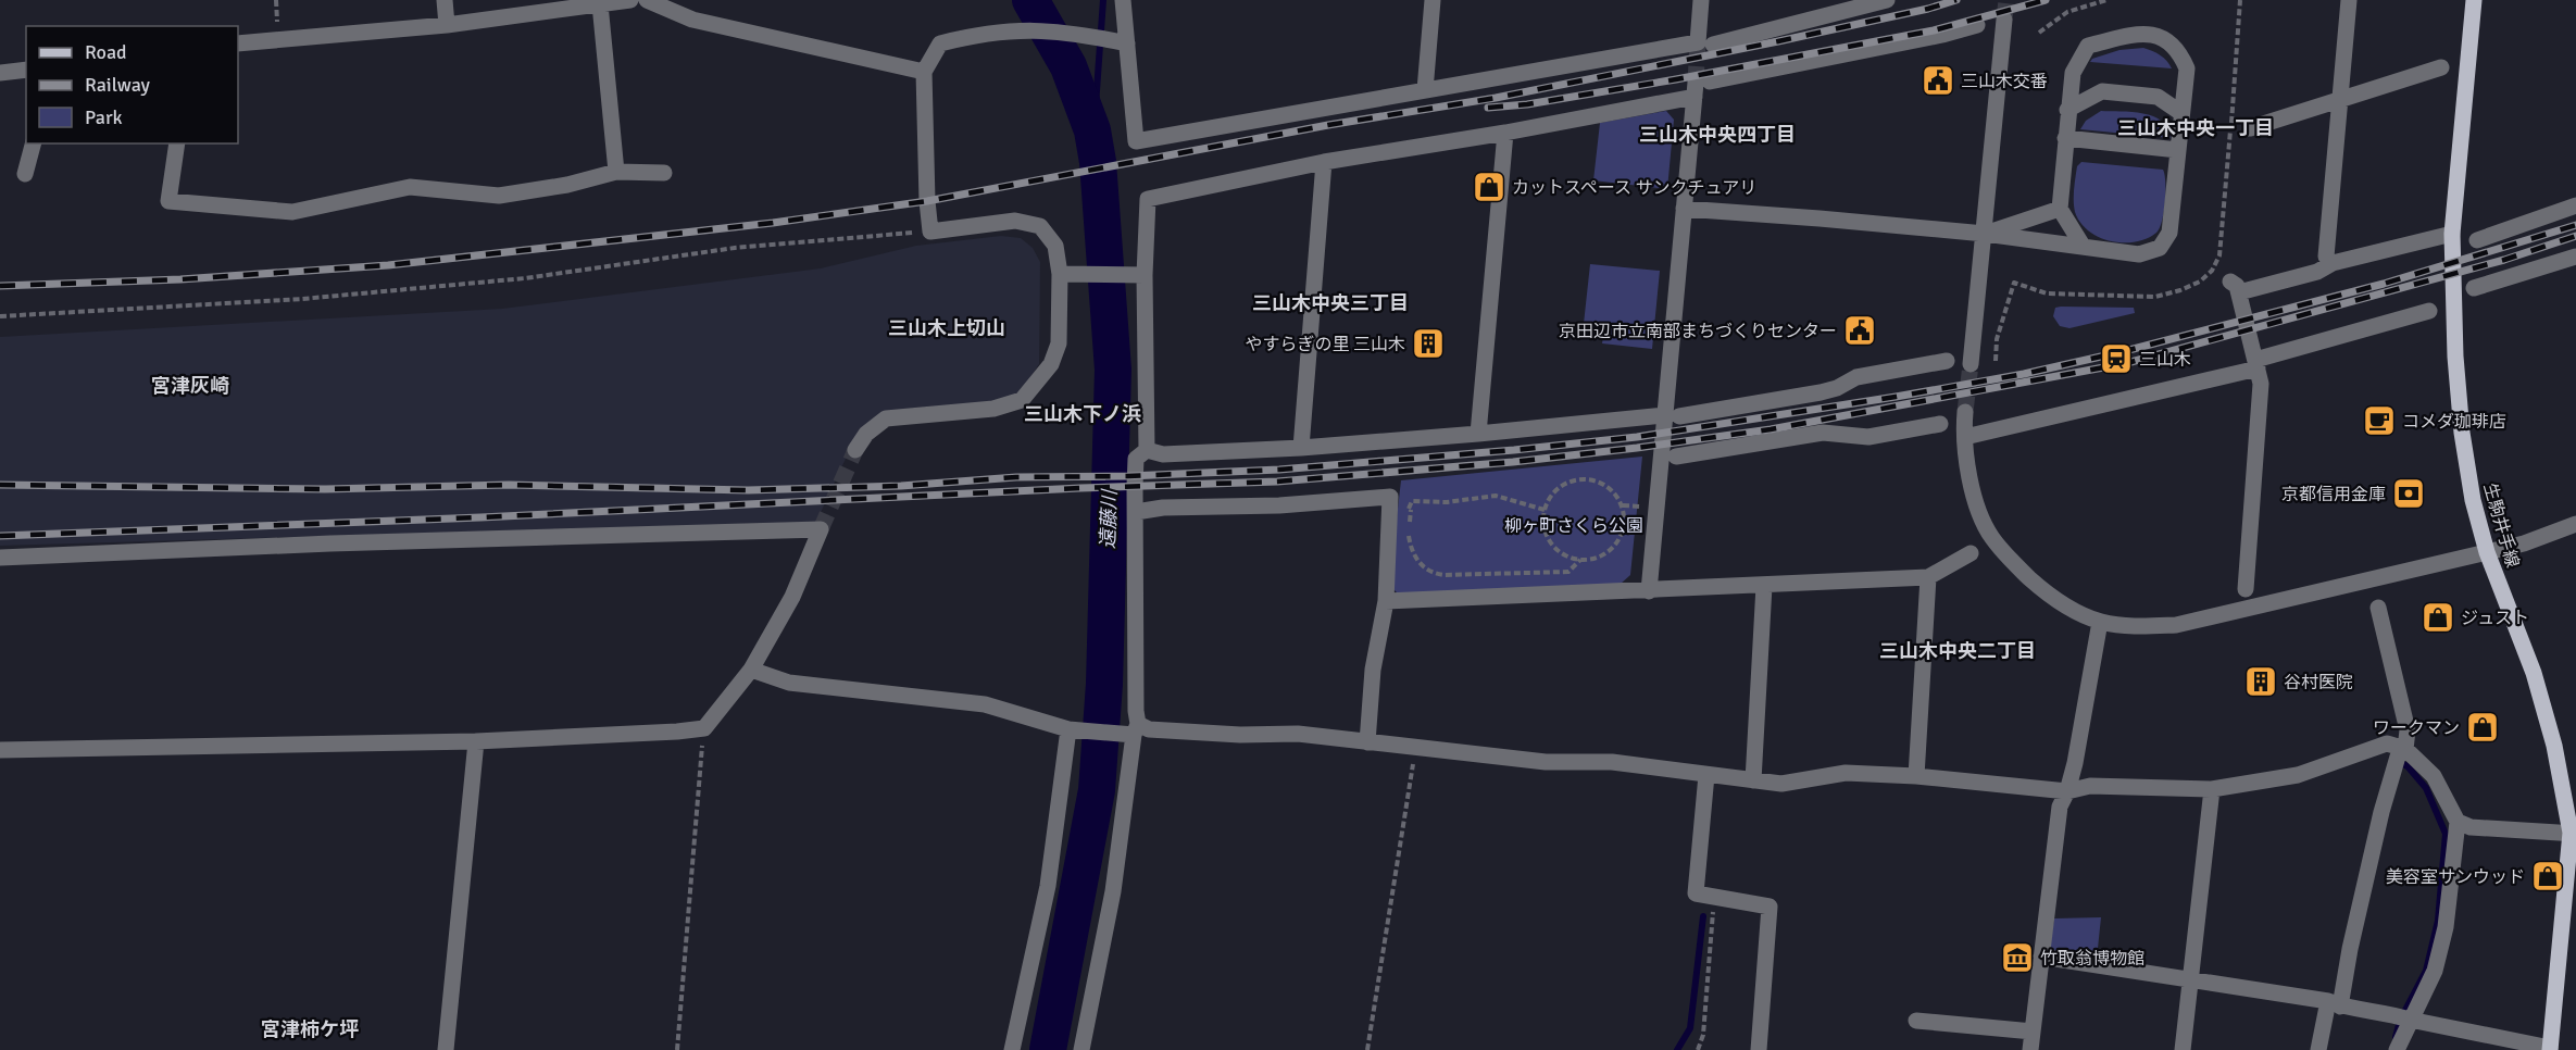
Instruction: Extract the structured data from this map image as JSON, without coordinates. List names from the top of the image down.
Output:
{
  "streets": {
    "main road": ["生駒井手線"]
  },
  "districts": [
    "三山木中央一丁目",
    "三山木中央四丁目",
    "三山木中央三丁目",
    "三山木上切山",
    "宮津灰崎",
    "三山木下ノ浜",
    "三山木中央二丁目",
    "宮津柿ケ坪"
  ],
  "water": ["遠藤川"],
  "parks": ["柳ヶ町さくら公園"],
  "places": {
    "public building": ["三山木交番", "京田辺市立南部まちづくりセンター"],
    "shop": [
      "カットスペース サンクチュアリ",
      "ジュスト",
      "ワークマン",
      "美容室サンウッド"
    ],
    "building": ["やすらぎの里 三山木", "谷村医院"],
    "station": ["三山木"],
    "cafe": ["コメダ珈琲店"],
    "bank": ["京都信用金庫"],
    "museum": ["竹取翁博物館"]
  },
  "legend": ["Road", "Railway", "Park"]
}
